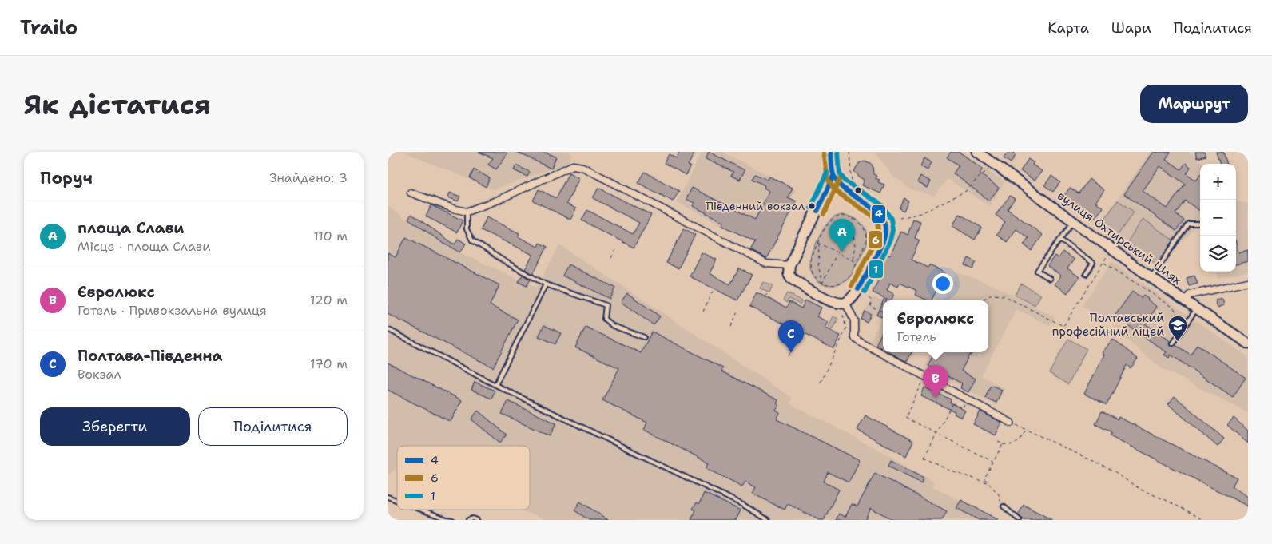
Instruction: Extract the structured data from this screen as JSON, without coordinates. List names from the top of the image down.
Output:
{
  "streets": {
    "main road": ["вулиця Охтирський Шлях"]
  },
  "places": {
    "other": ["Південний вокзал"],
    "school or university": ["Полтавський професійний ліцей"]
  },
  "lines": ["transit line 4", "transit line 1", "transit line 6"],
  "legend": ["4", "6", "1"],
  "page": {
    "header": "Trailo",
    "nav": ["Карта", "Шари", "Поділитися"],
    "buttons": [
      "Маршрут",
      ["Зберегти", "Поділитися"]
    ],
    "title": "Як дістатися",
    "heading": ["Поруч", "Знайдено: 3"],
    "map_buttons": ["+", "−"],
    "list": [
      {
        "mark": "A",
        "name": "площа Слави",
        "note": "Місце · площа Слави",
        "value": "110 m"
      },
      {
        "mark": "B",
        "name": "Євролюкс",
        "note": "Готель · Привокзальна вулиця",
        "value": "120 m"
      },
      {
        "mark": "C",
        "name": "Полтава-Південна",
        "note": "Вокзал",
        "value": "170 m"
      }
    ],
    "pins": ["A", "C", "B"],
    "popup": ["Євролюкс", "Готель"]
  }
}
